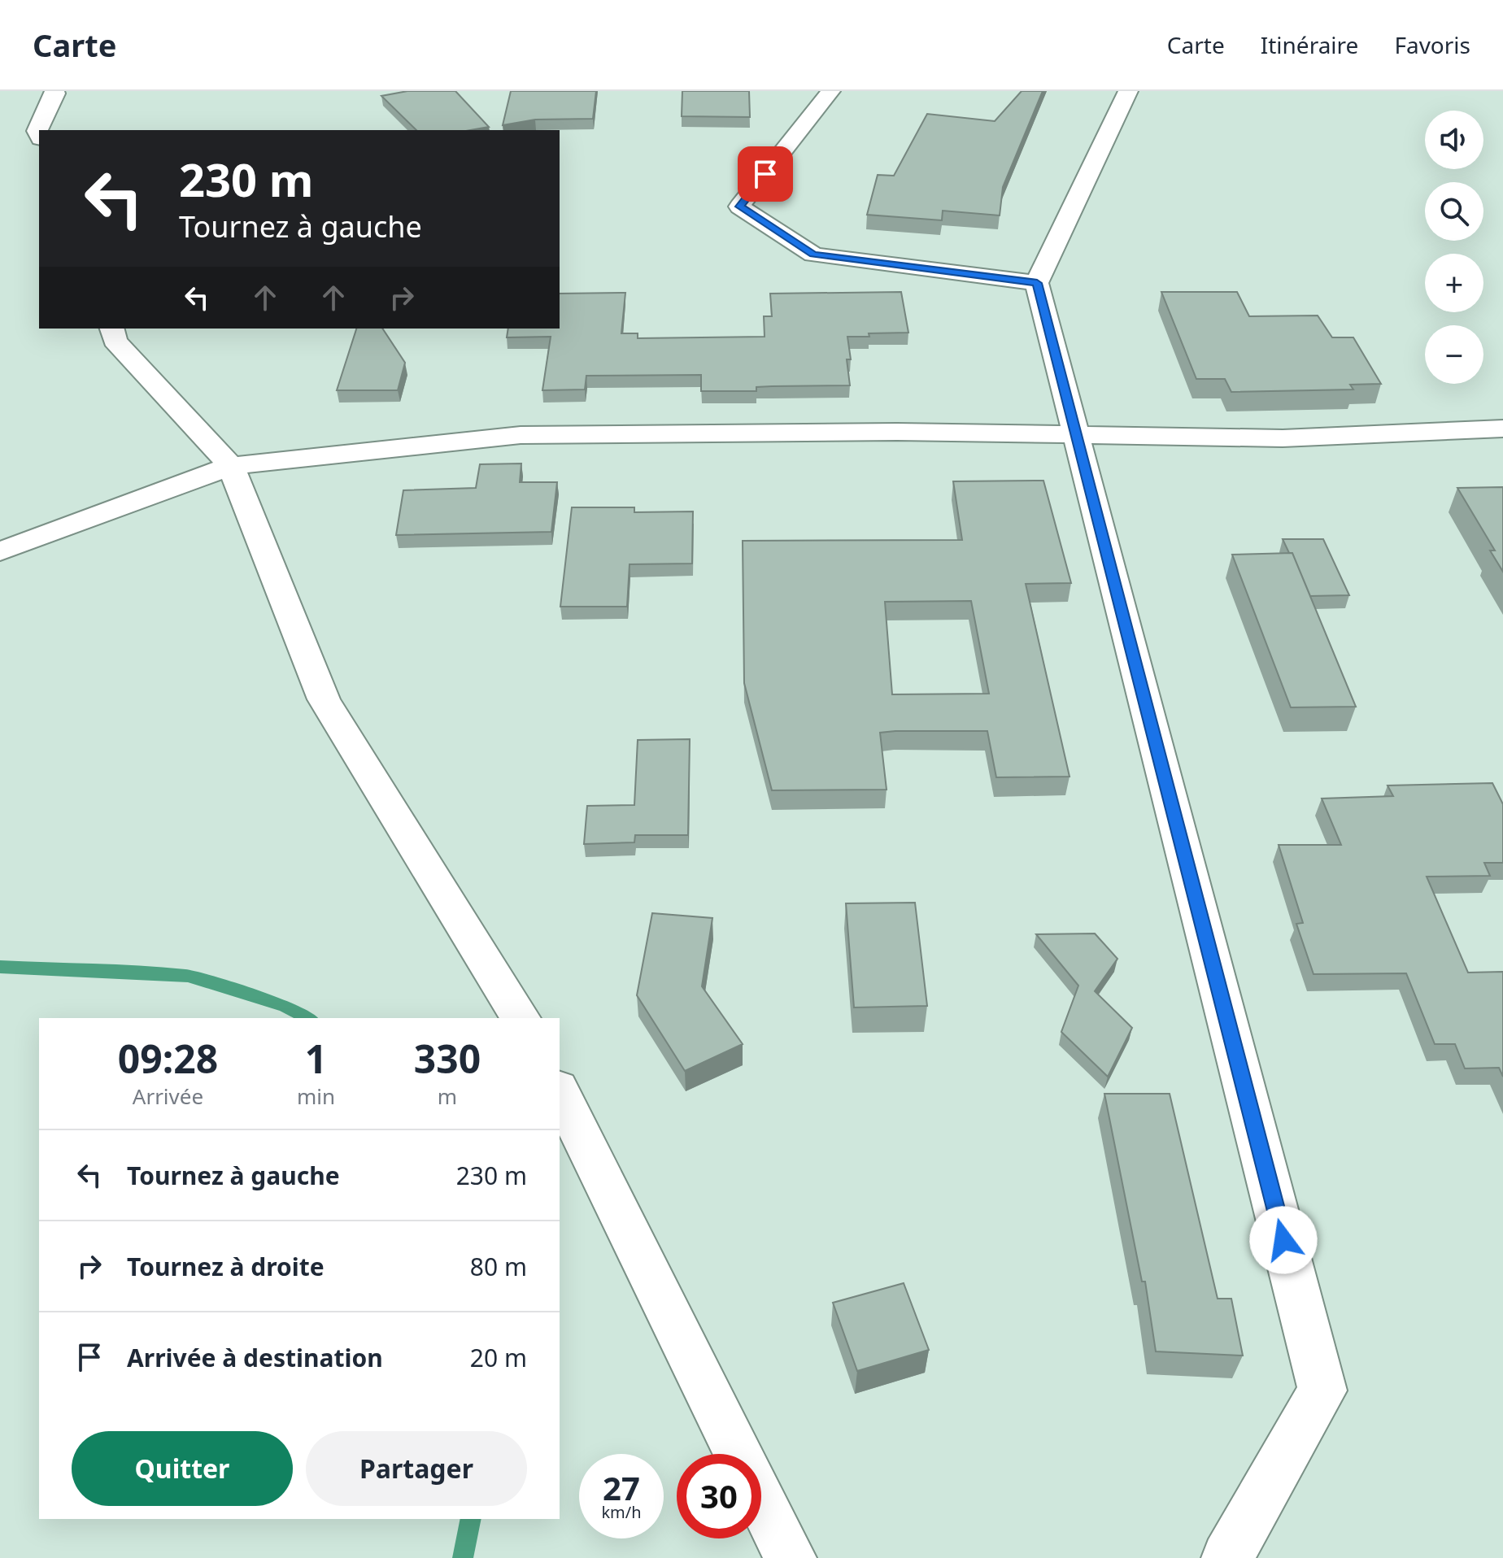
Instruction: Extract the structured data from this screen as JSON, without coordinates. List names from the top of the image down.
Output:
{
  "page": {
    "header": "Carte",
    "nav": ["Carte", "Itinéraire", "Favoris"],
    "map_buttons": ["+", "−"],
    "turn": ["230 m", "Tournez à gauche"],
    "eta": [
      "09:28",
      "Arrivée",
      "1",
      "min",
      "330",
      "m"
    ],
    "list": [
      {
        "name": "Tournez à gauche",
        "value": "230 m"
      },
      {
        "name": "Tournez à droite",
        "value": "80 m"
      },
      {
        "name": "Arrivée à destination",
        "value": "20 m"
      }
    ],
    "buttons": ["Quitter", "Partager"],
    "speed": "27 km/h",
    "limit": "30"
  }
}
